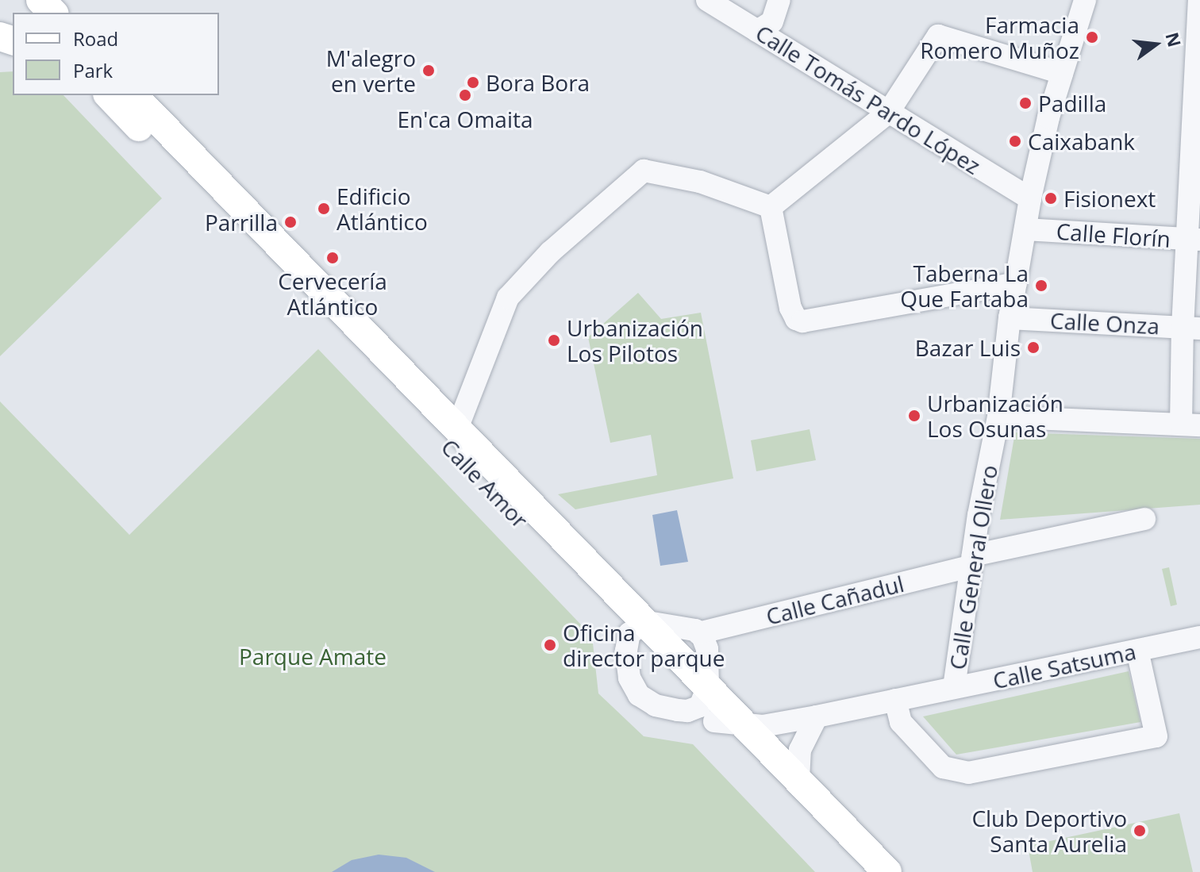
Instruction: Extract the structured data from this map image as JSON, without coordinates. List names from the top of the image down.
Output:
{
  "streets": {
    "main road": ["Calle Amor"],
    "street": [
      "Calle Tomás Pardo López",
      "Calle Florín",
      "Calle Onza",
      "Calle General Ollero",
      "Calle Cañadul",
      "Calle Satsuma"
    ]
  },
  "crossings": [
    ["Calle Tomás Pardo López", "Calle General Ollero"],
    ["Calle Florín", "Calle General Ollero"],
    ["Calle Onza", "Calle General Ollero"],
    ["Calle Amor", "Calle Satsuma"],
    ["Calle General Ollero", "Calle Cañadul"],
    ["Calle General Ollero", "Calle Satsuma"]
  ],
  "parks": ["Parque Amate"],
  "places": [
    "Farmacia Romero Muñoz",
    "M'alegro en verte",
    "Bora Bora",
    "En'ca Omaita",
    "Padilla",
    "Caixabank",
    "Fisionext",
    "Edificio Atlántico",
    "Parrilla",
    "Cervecería Atlántico",
    "Taberna La Que Fartaba",
    "Urbanización Los Pilotos",
    "Bazar Luis",
    "Urbanización Los Osunas",
    "Oficina director parque",
    "Club Deportivo Santa Aurelia"
  ],
  "legend": ["Road", "Park"],
  "north": "right"
}
